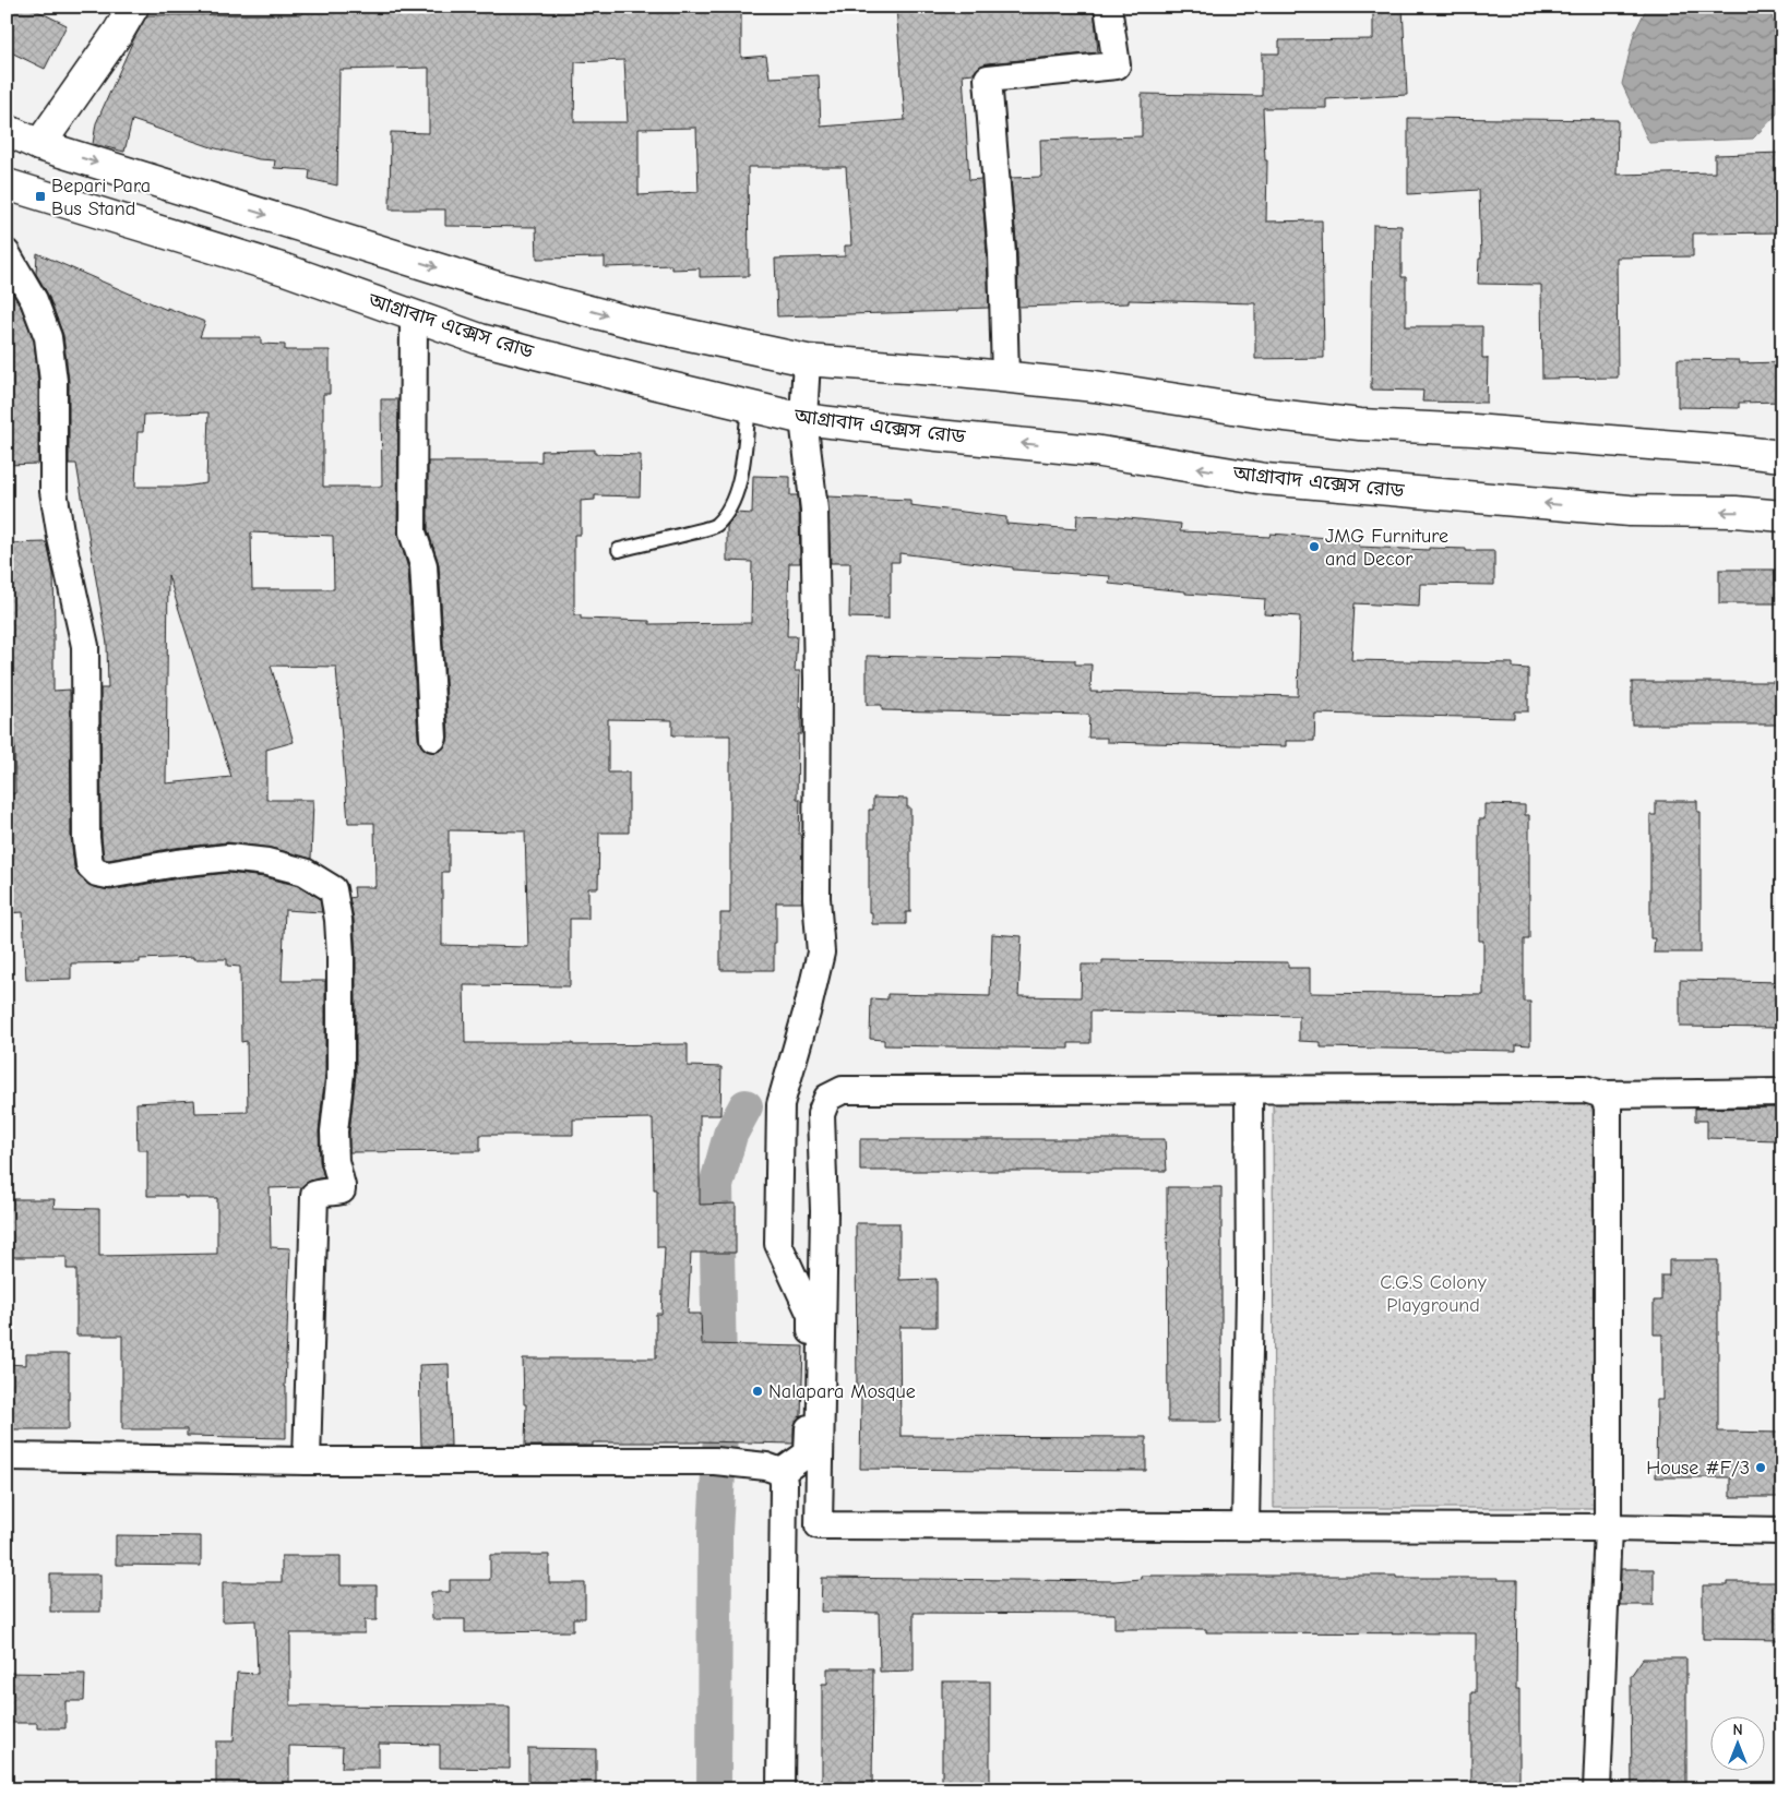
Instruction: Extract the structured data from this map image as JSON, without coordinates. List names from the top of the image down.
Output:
{
  "streets": {
    "main road": ["আগ্রাবাদ এক্সেস রোড"]
  },
  "parks": ["C.G.S Colony Playground"],
  "places": {
    "transit": ["Bepari Para Bus Stand"],
    "other": ["JMG Furniture and Decor", "Nalapara Mosque", "House #F/3"]
  },
  "north": "top"
}
